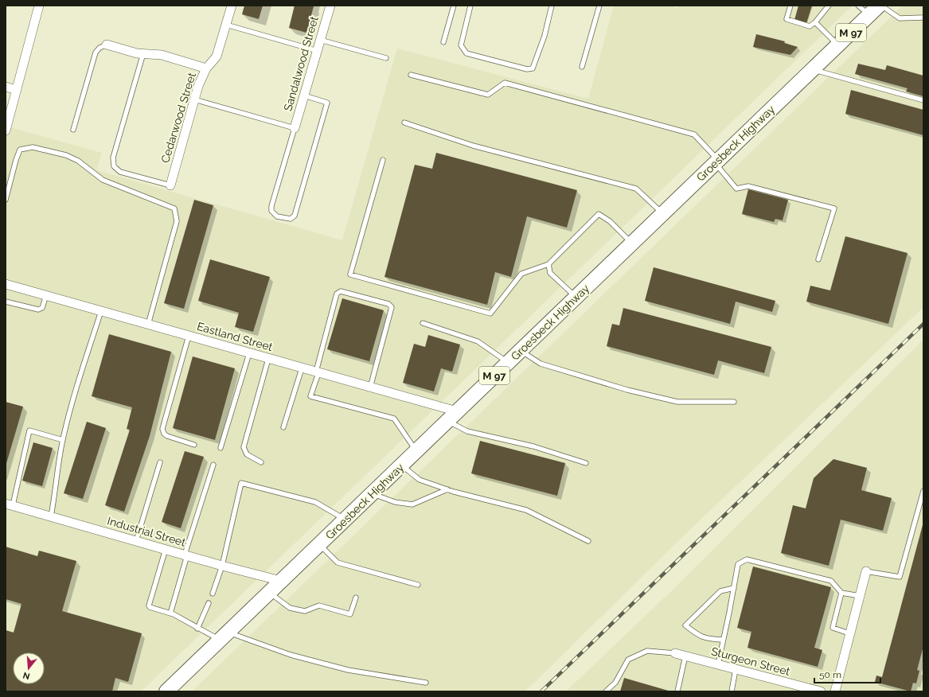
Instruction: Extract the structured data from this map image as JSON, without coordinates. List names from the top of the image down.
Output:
{
  "streets": {
    "main road": ["M 97", "Groesbeck Highway"],
    "street": [
      "Sandalwood Street",
      "Cedarwood Street",
      "Eastland Street",
      "Industrial Street",
      "Sturgeon Street"
    ]
  },
  "crossings": [
    ["Groesbeck Highway", "Eastland Street"],
    ["Groesbeck Highway", "Industrial Street"]
  ],
  "scale_bar": "50 m",
  "north": "bottom"
}
